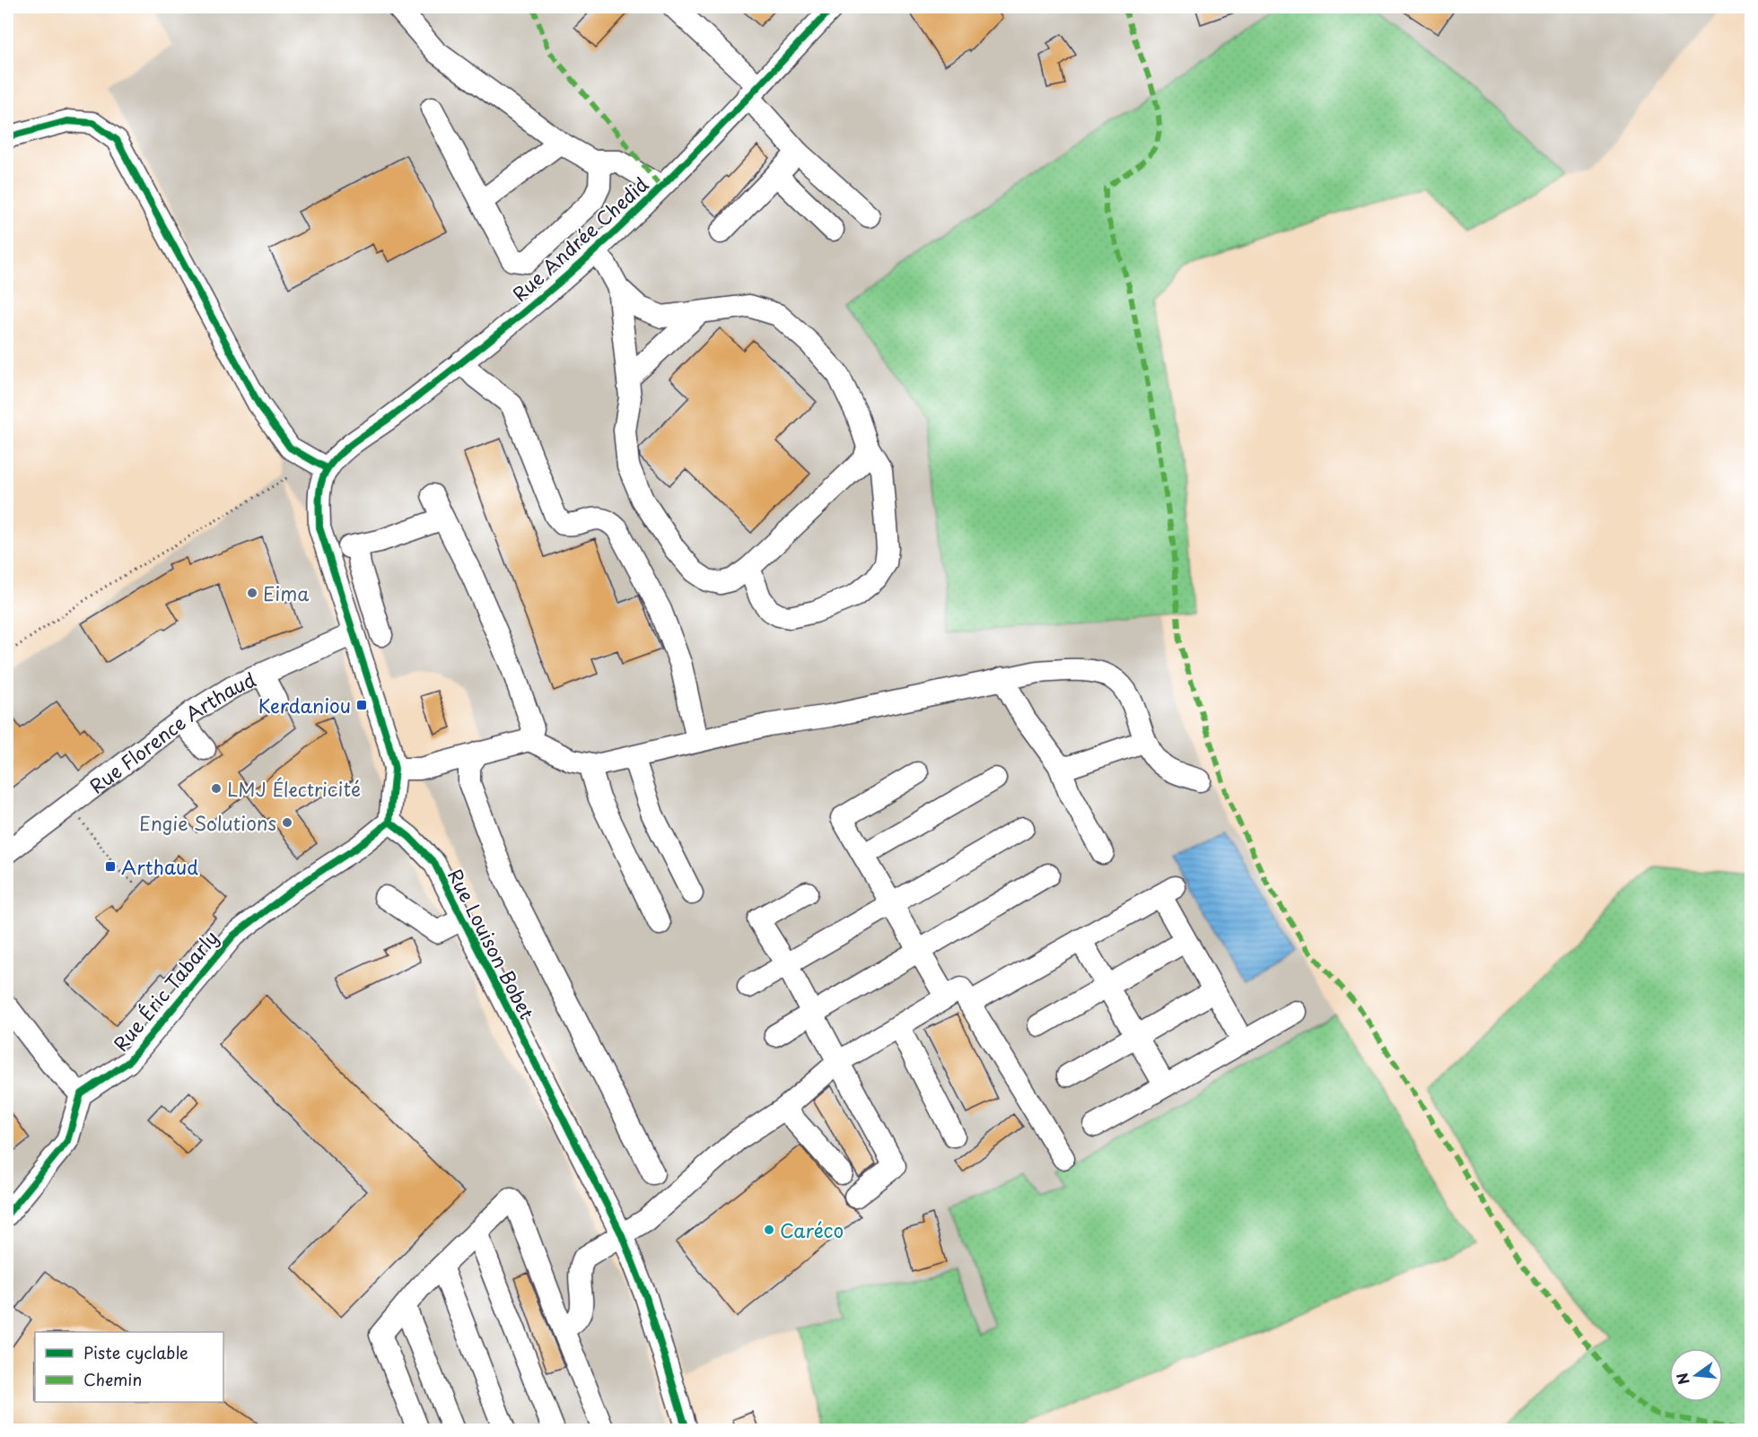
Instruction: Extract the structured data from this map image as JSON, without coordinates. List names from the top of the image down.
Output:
{
  "streets": {
    "street": [
      "Rue Andrée Chedid",
      "Rue Florence Arthaud",
      "Rue Louison Bobet",
      "Rue Éric Tabarly"
    ]
  },
  "crossings": [
    ["Rue Louison Bobet", "Rue Éric Tabarly"]
  ],
  "places": {
    "other": [
      "Eima",
      "LMJ Électricité",
      "Engie Solutions",
      "Caréco"
    ],
    "transit": ["Kerdaniou", "Arthaud"]
  },
  "legend": ["Piste cyclable", "Chemin"],
  "north": "left"
}
